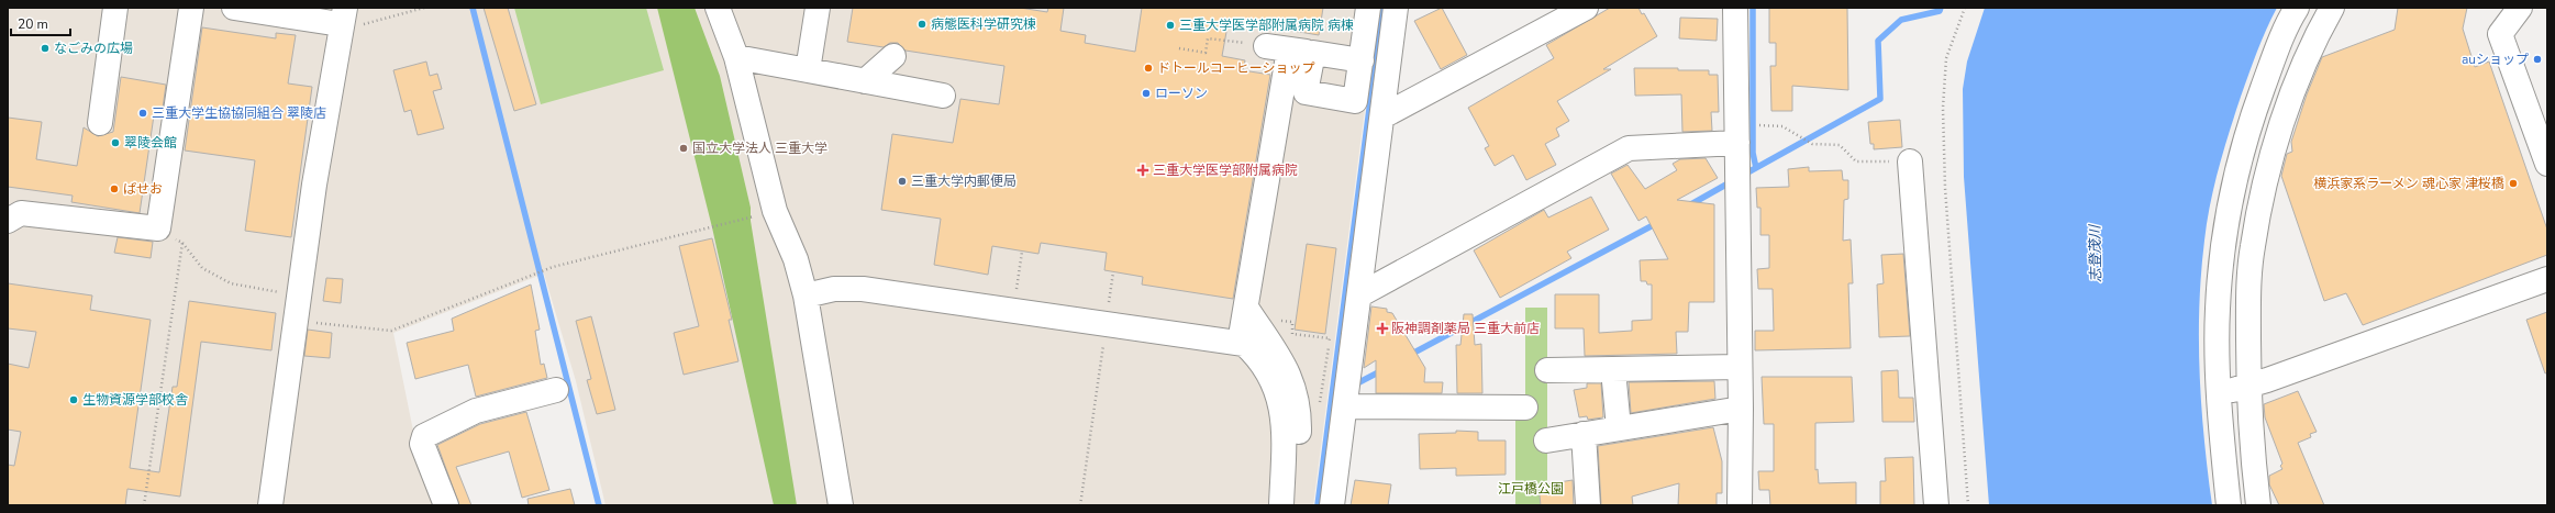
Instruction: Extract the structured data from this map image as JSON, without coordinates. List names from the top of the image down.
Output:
{
  "water": ["志登茂川"],
  "parks": ["江戸橋公園"],
  "places": {
    "other": [
      "病態医科学研究棟",
      "三重大学医学部附属病院 病棟",
      "なごみの広場",
      "auショップ",
      "ドトールコーヒーショップ",
      "ローソン",
      "三重大学生協協同組合 翠陵店",
      "翠陵会館",
      "国立大学法人 三重大学",
      "三重大学内郵便局",
      "横浜家系ラーメン 魂心家 津桜橋",
      "ぱせお",
      "生物資源学部校舎"
    ],
    "health": ["三重大学医学部附属病院", "阪神調剤薬局 三重大前店"]
  },
  "scale_bar": "20 m"
}
